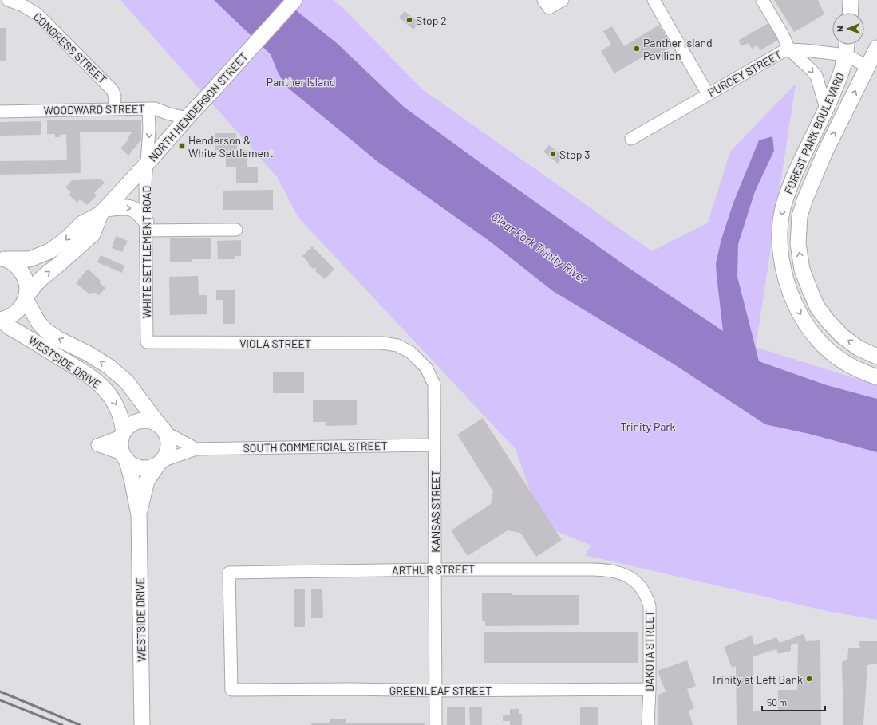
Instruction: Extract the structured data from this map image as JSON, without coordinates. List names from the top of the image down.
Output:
{
  "streets": {
    "main road": ["NORTH HENDERSON STREET", "FOREST PARK BOULEVARD", "WESTSIDE DRIVE"],
    "street": [
      "CONGRESS STREET",
      "PURCEY STREET",
      "WOODWARD STREET",
      "WHITE SETTLEMENT ROAD",
      "VIOLA STREET",
      "SOUTH COMMERCIAL STREET",
      "KANSAS STREET",
      "ARTHUR STREET",
      "DAKOTA STREET",
      "GREENLEAF STREET"
    ]
  },
  "crossings": [
    ["CONGRESS STREET", "WOODWARD STREET"],
    ["PURCEY STREET", "FOREST PARK BOULEVARD"],
    ["NORTH HENDERSON STREET", "WOODWARD STREET"],
    ["NORTH HENDERSON STREET", "WHITE SETTLEMENT ROAD"],
    ["NORTH HENDERSON STREET", "WESTSIDE DRIVE"],
    ["WOODWARD STREET", "WHITE SETTLEMENT ROAD"],
    ["WHITE SETTLEMENT ROAD", "VIOLA STREET"],
    ["VIOLA STREET", "KANSAS STREET"],
    ["WESTSIDE DRIVE", "SOUTH COMMERCIAL STREET"],
    ["SOUTH COMMERCIAL STREET", "KANSAS STREET"],
    ["KANSAS STREET", "ARTHUR STREET"],
    ["KANSAS STREET", "GREENLEAF STREET"],
    ["ARTHUR STREET", "DAKOTA STREET"],
    ["ARTHUR STREET", "GREENLEAF STREET"],
    ["DAKOTA STREET", "GREENLEAF STREET"]
  ],
  "water": ["Clear Fork Trinity River"],
  "parks": ["Panther Island", "Trinity Park"],
  "places": {
    "other": [
      "Stop 2",
      "Panther Island Pavilion",
      "Stop 3",
      "Trinity at Left Bank"
    ],
    "transit": ["Henderson & White Settlement"]
  },
  "scale_bar": "50 m",
  "north": "left"
}
